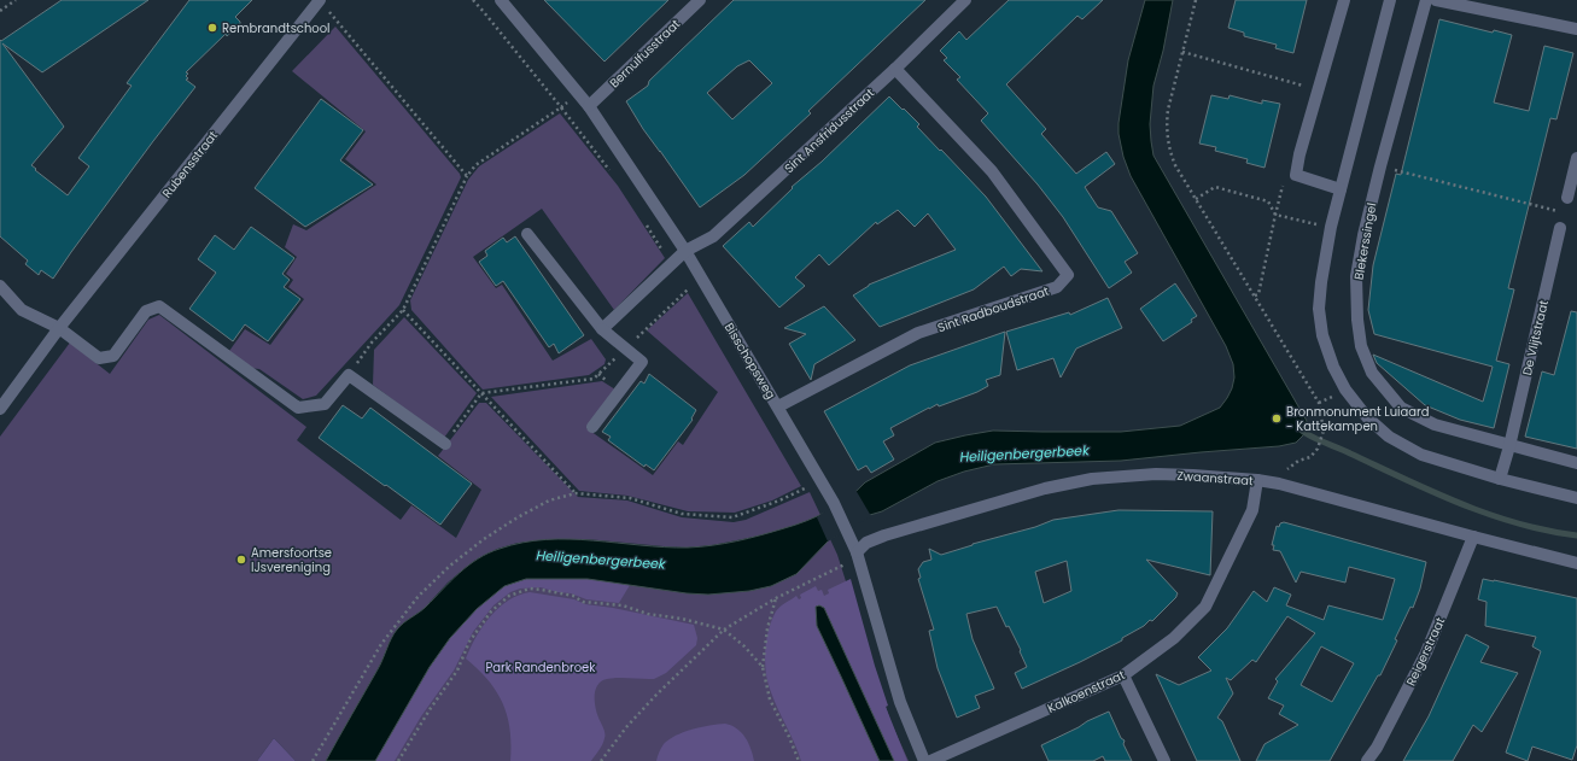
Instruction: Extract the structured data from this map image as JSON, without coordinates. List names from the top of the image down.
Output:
{
  "streets": {
    "street": [
      "Bernulfusstraat",
      "Sint Ansfridusstraat",
      "Rubensstraat",
      "Blekerssingel",
      "Sint Radboudstraat",
      "De Vlijtstraat",
      "Bisschopsweg",
      "Zwaanstraat",
      "Reigerstraat",
      "Kalkoenstraat"
    ]
  },
  "crossings": [
    ["Bernulfusstraat", "Bisschopsweg"],
    ["Sint Ansfridusstraat", "Sint Radboudstraat"],
    ["Sint Ansfridusstraat", "Bisschopsweg"],
    ["Blekerssingel", "De Vlijtstraat"],
    ["Sint Radboudstraat", "Bisschopsweg"],
    ["Bisschopsweg", "Zwaanstraat"],
    ["Zwaanstraat", "Reigerstraat"],
    ["Zwaanstraat", "Kalkoenstraat"]
  ],
  "water": ["Heiligenbergerbeek"],
  "parks": ["Park Randenbroek"],
  "places": ["Rembrandtschool", "Bronmonument Luiaard - Kattekampen", "Amersfoortse IJsvereniging"]
}
